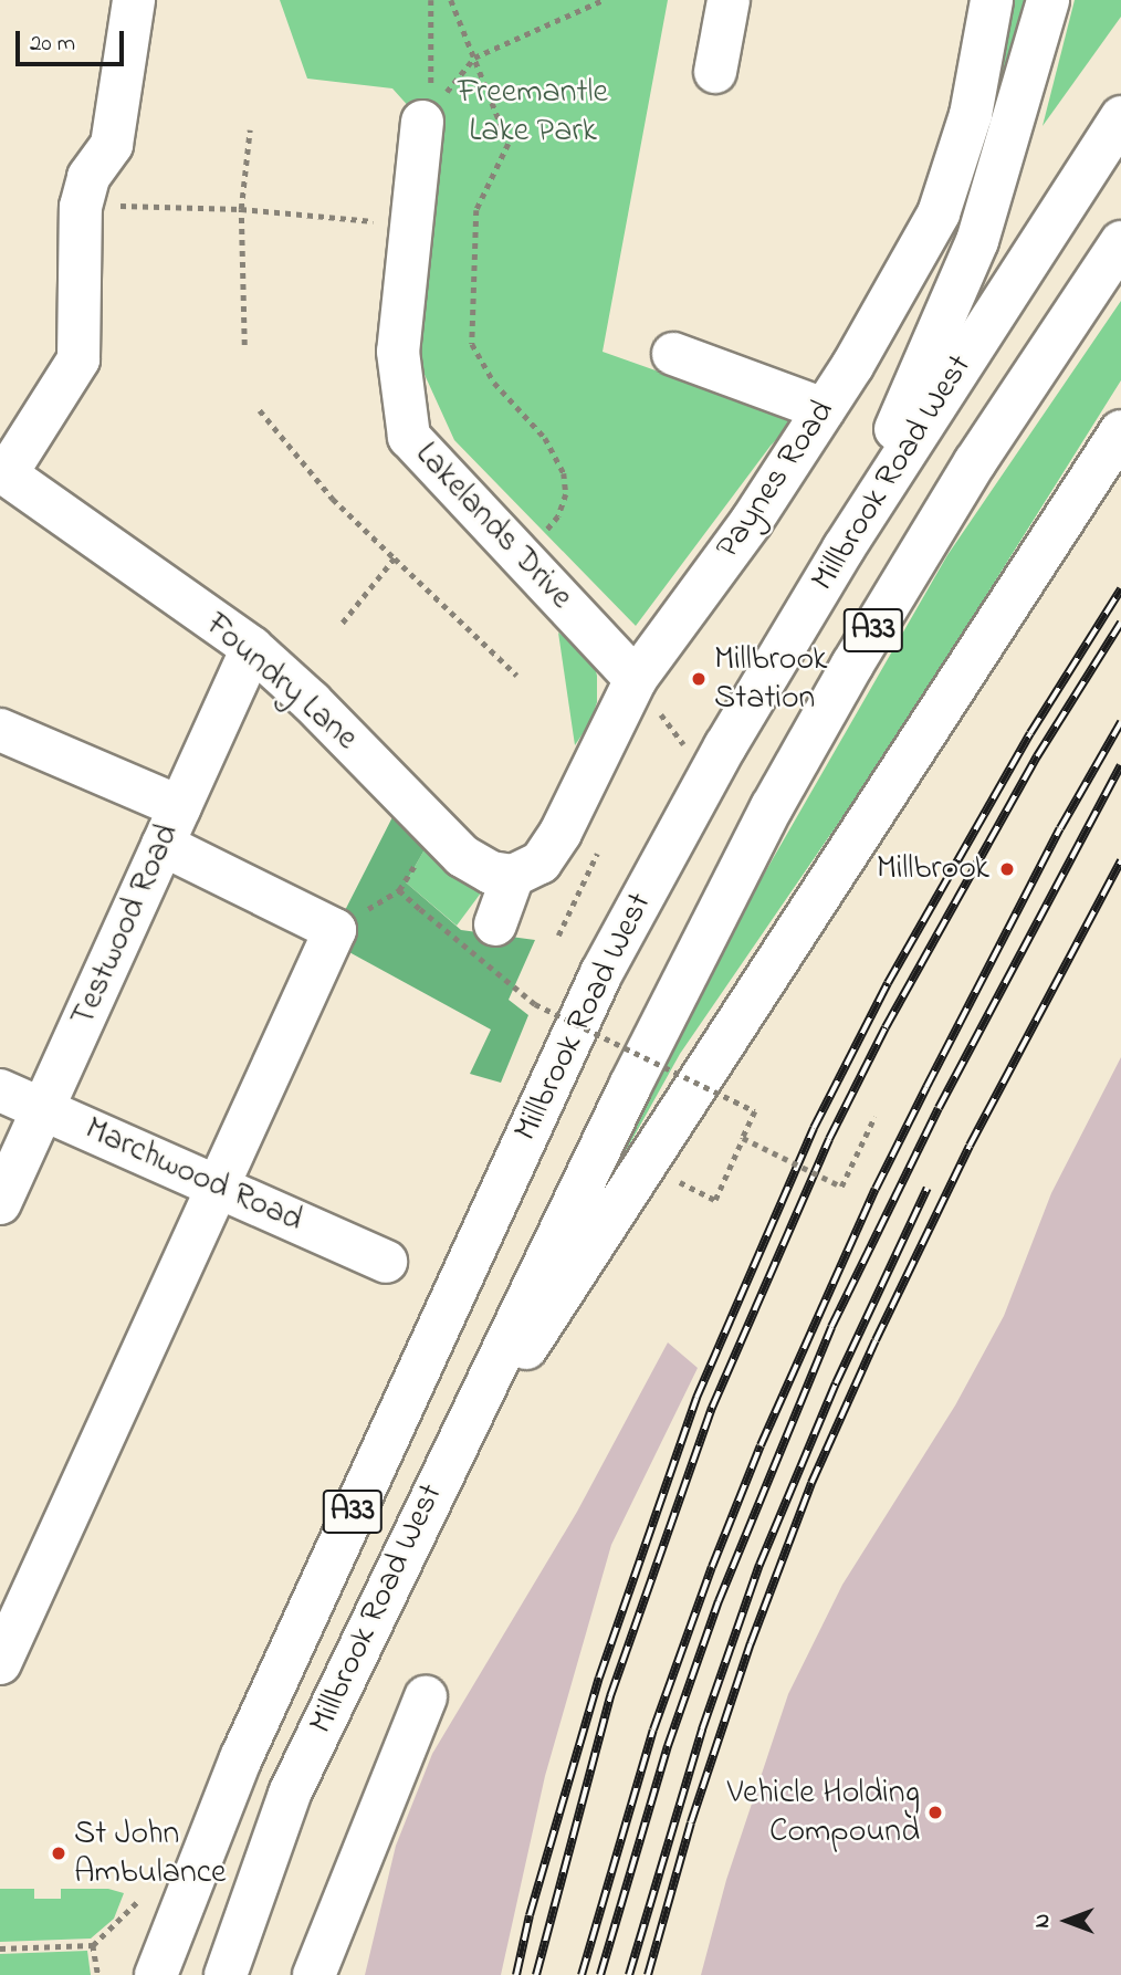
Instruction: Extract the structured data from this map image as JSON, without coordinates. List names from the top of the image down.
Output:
{
  "streets": {
    "main road": [
      "Millbrook Road West",
      "Paynes Road",
      "Lakelands Drive",
      "A33",
      "Foundry Lane",
      "Testwood Road",
      "Marchwood Road"
    ]
  },
  "crossings": [
    ["Paynes Road", "Lakelands Drive"],
    ["Paynes Road", "Foundry Lane"],
    ["Foundry Lane", "Testwood Road"],
    ["Testwood Road", "Marchwood Road"]
  ],
  "parks": ["Freemantle Lake Park"],
  "places": [
    "Millbrook Station",
    "Millbrook",
    "Vehicle Holding Compound",
    "St John Ambulance"
  ],
  "scale_bar": "20 m",
  "north": "left"
}
